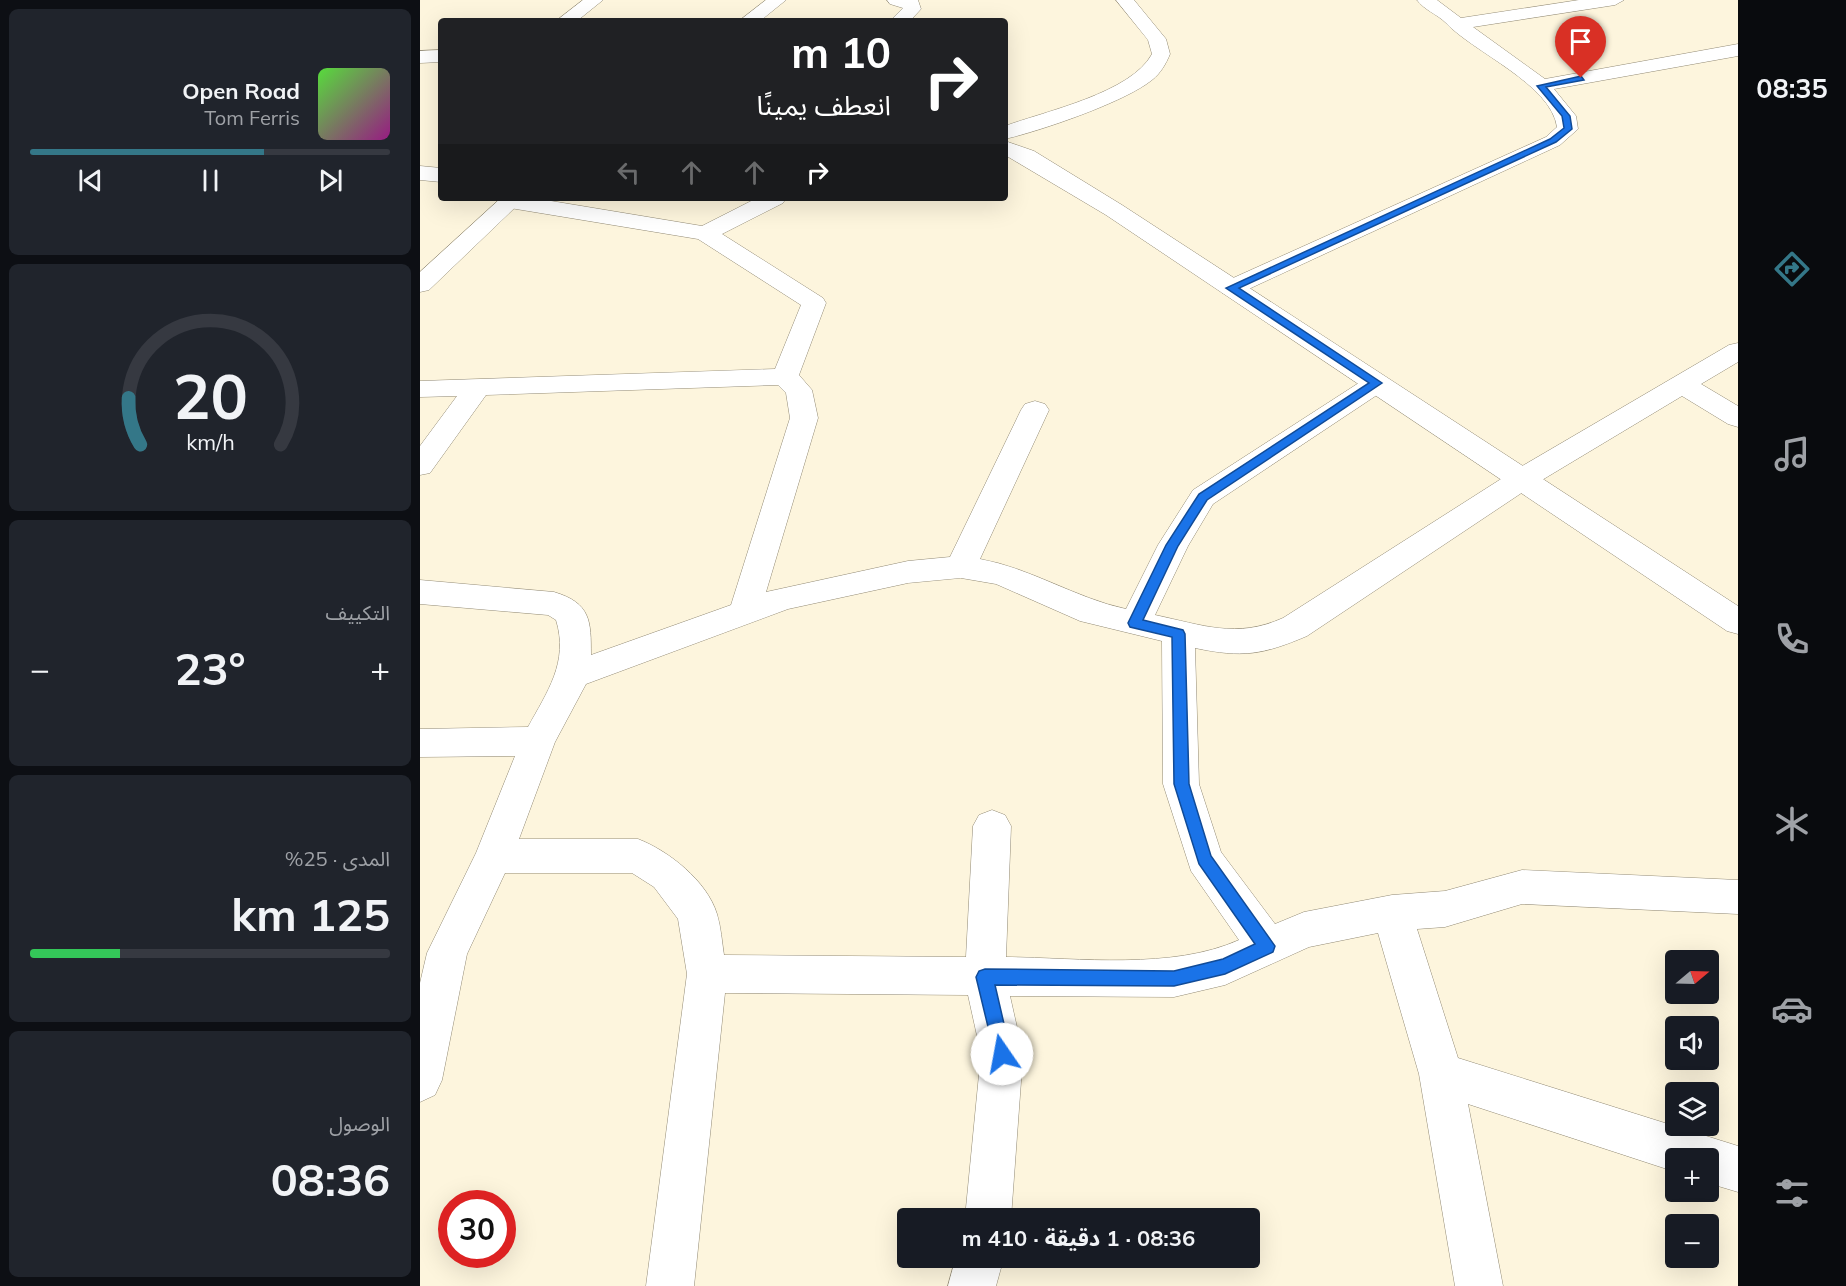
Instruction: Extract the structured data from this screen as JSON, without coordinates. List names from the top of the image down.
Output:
{
  "north": "right",
  "page": {
    "tabs": "08:35",
    "turn": ["10 m", "انعطف يمينًا"],
    "song": ["Open Road", "Tom Ferris"],
    "tile": [
      "التكييف",
      ["المدى · 25%", "125 km"],
      ["الوصول", "08:36"]
    ],
    "heat": ["−", "23°", "+"],
    "map_buttons": ["+", "−"],
    "limit": "30",
    "trip": "08:36 · 1 دقيقة · 410 m",
    "gauge": ["20", "km/h"]
  }
}
